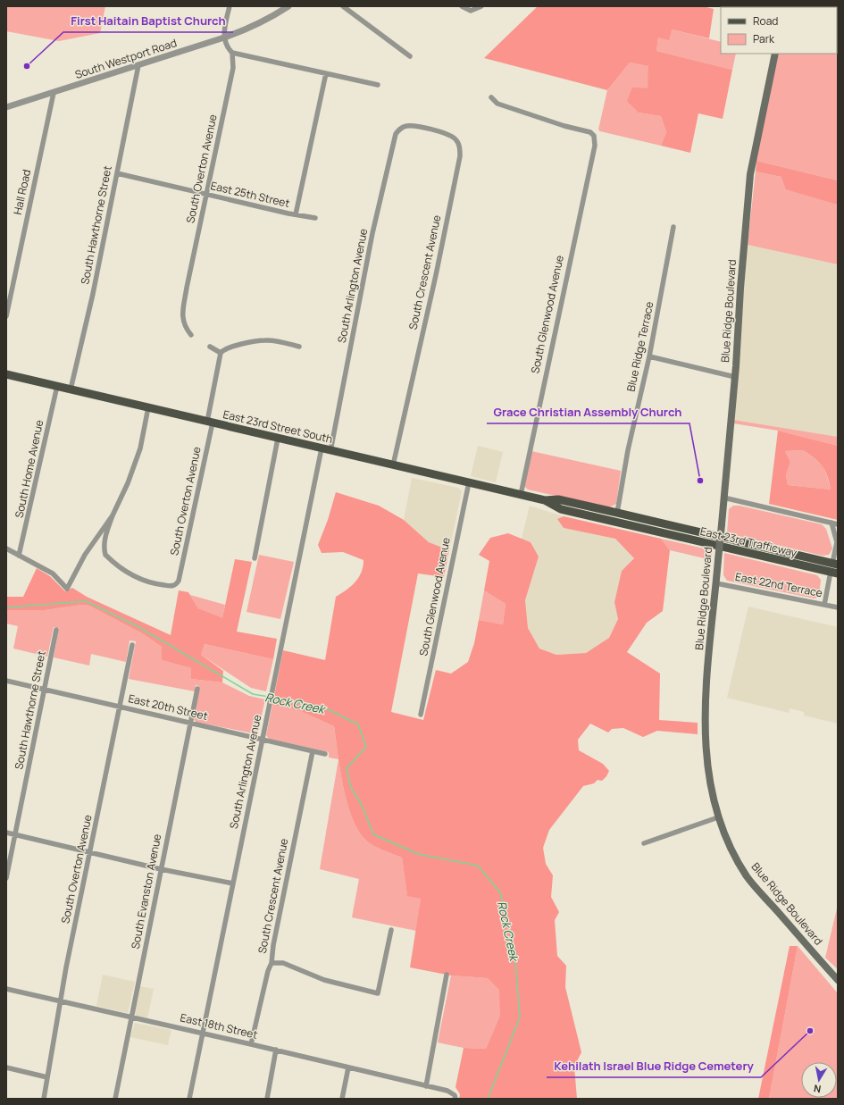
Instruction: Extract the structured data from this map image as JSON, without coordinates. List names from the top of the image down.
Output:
{
  "streets": {
    "main road": ["Blue Ridge Boulevard", "East 23rd Street South", "East 23rd Trafficway"],
    "street": [
      "South Westport Road",
      "South Overton Avenue",
      "Hall Road",
      "East 25th Street",
      "South Hawthorne Street",
      "South Crescent Avenue",
      "South Arlington Avenue",
      "South Glenwood Avenue",
      "Blue Ridge Terrace",
      "South Home Avenue",
      "East 22nd Terrace",
      "East 20th Street",
      "South Evanston Avenue",
      "East 18th Street"
    ]
  },
  "crossings": [
    ["South Westport Road", "South Overton Avenue"],
    ["South Westport Road", "Hall Road"],
    ["South Westport Road", "South Hawthorne Street"],
    ["South Overton Avenue", "East 25th Street"],
    ["South Overton Avenue", "East 23rd Street South"],
    ["South Overton Avenue", "East 20th Street"],
    ["South Overton Avenue", "East 18th Street"],
    ["East 25th Street", "South Hawthorne Street"],
    ["South Hawthorne Street", "East 23rd Street South"],
    ["South Hawthorne Street", "East 20th Street"],
    ["South Crescent Avenue", "South Arlington Avenue"],
    ["South Crescent Avenue", "East 23rd Street South"],
    ["South Crescent Avenue", "East 20th Street"],
    ["South Crescent Avenue", "East 18th Street"],
    ["South Arlington Avenue", "East 23rd Street South"],
    ["South Arlington Avenue", "East 20th Street"],
    ["South Arlington Avenue", "East 18th Street"],
    ["Blue Ridge Boulevard", "East 22nd Terrace"],
    ["South Glenwood Avenue", "East 23rd Street South"],
    ["Blue Ridge Terrace", "East 23rd Street South"],
    ["East 23rd Street South", "South Home Avenue"],
    ["East 23rd Street South", "East 23rd Trafficway"],
    ["East 20th Street", "South Evanston Avenue"],
    ["South Evanston Avenue", "East 18th Street"]
  ],
  "water": ["Rock Creek"],
  "places": ["First Haitain Baptist Church", "Grace Christian Assembly Church", "Kehilath Israel Blue Ridge Cemetery"],
  "legend": ["Road", "Park"],
  "north": "bottom"
}
